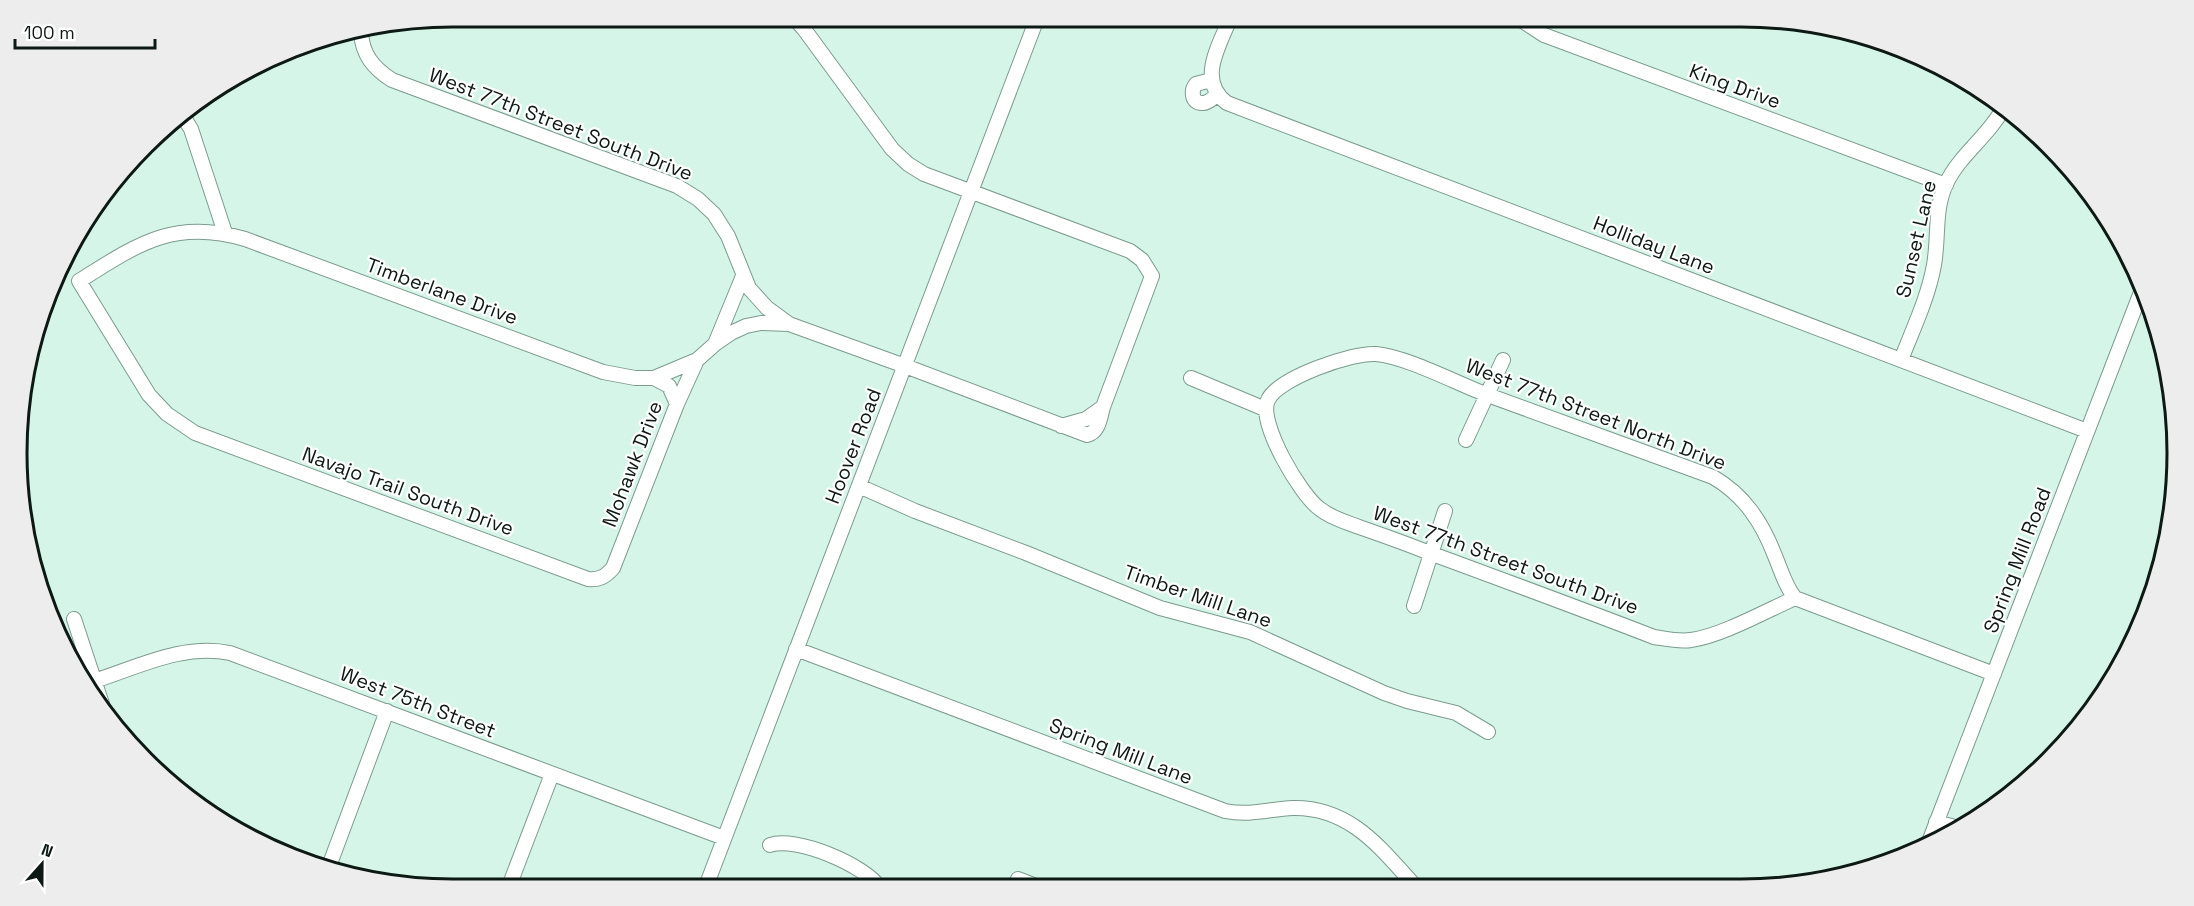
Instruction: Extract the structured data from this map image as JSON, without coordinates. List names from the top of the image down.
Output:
{
  "streets": {
    "street": [
      "King Drive",
      "West 77th Street South Drive",
      "Sunset Lane",
      "Holliday Lane",
      "Timberlane Drive",
      "West 77th Street North Drive",
      "Hoover Road",
      "Mohawk Drive",
      "Navajo Trail South Drive",
      "Spring Mill Road",
      "Timber Mill Lane",
      "West 75th Street",
      "Spring Mill Lane"
    ]
  },
  "crossings": [
    ["King Drive", "Sunset Lane"],
    ["West 77th Street South Drive", "Timberlane Drive"],
    ["West 77th Street South Drive", "West 77th Street North Drive"],
    ["West 77th Street South Drive", "Hoover Road"],
    ["Sunset Lane", "Holliday Lane"],
    ["Holliday Lane", "Spring Mill Road"],
    ["Timberlane Drive", "Mohawk Drive"],
    ["Timberlane Drive", "Navajo Trail South Drive"],
    ["Hoover Road", "Timber Mill Lane"],
    ["Hoover Road", "West 75th Street"],
    ["Hoover Road", "Spring Mill Lane"],
    ["Mohawk Drive", "Navajo Trail South Drive"]
  ],
  "scale_bar": "100 m",
  "north": "top"
}
